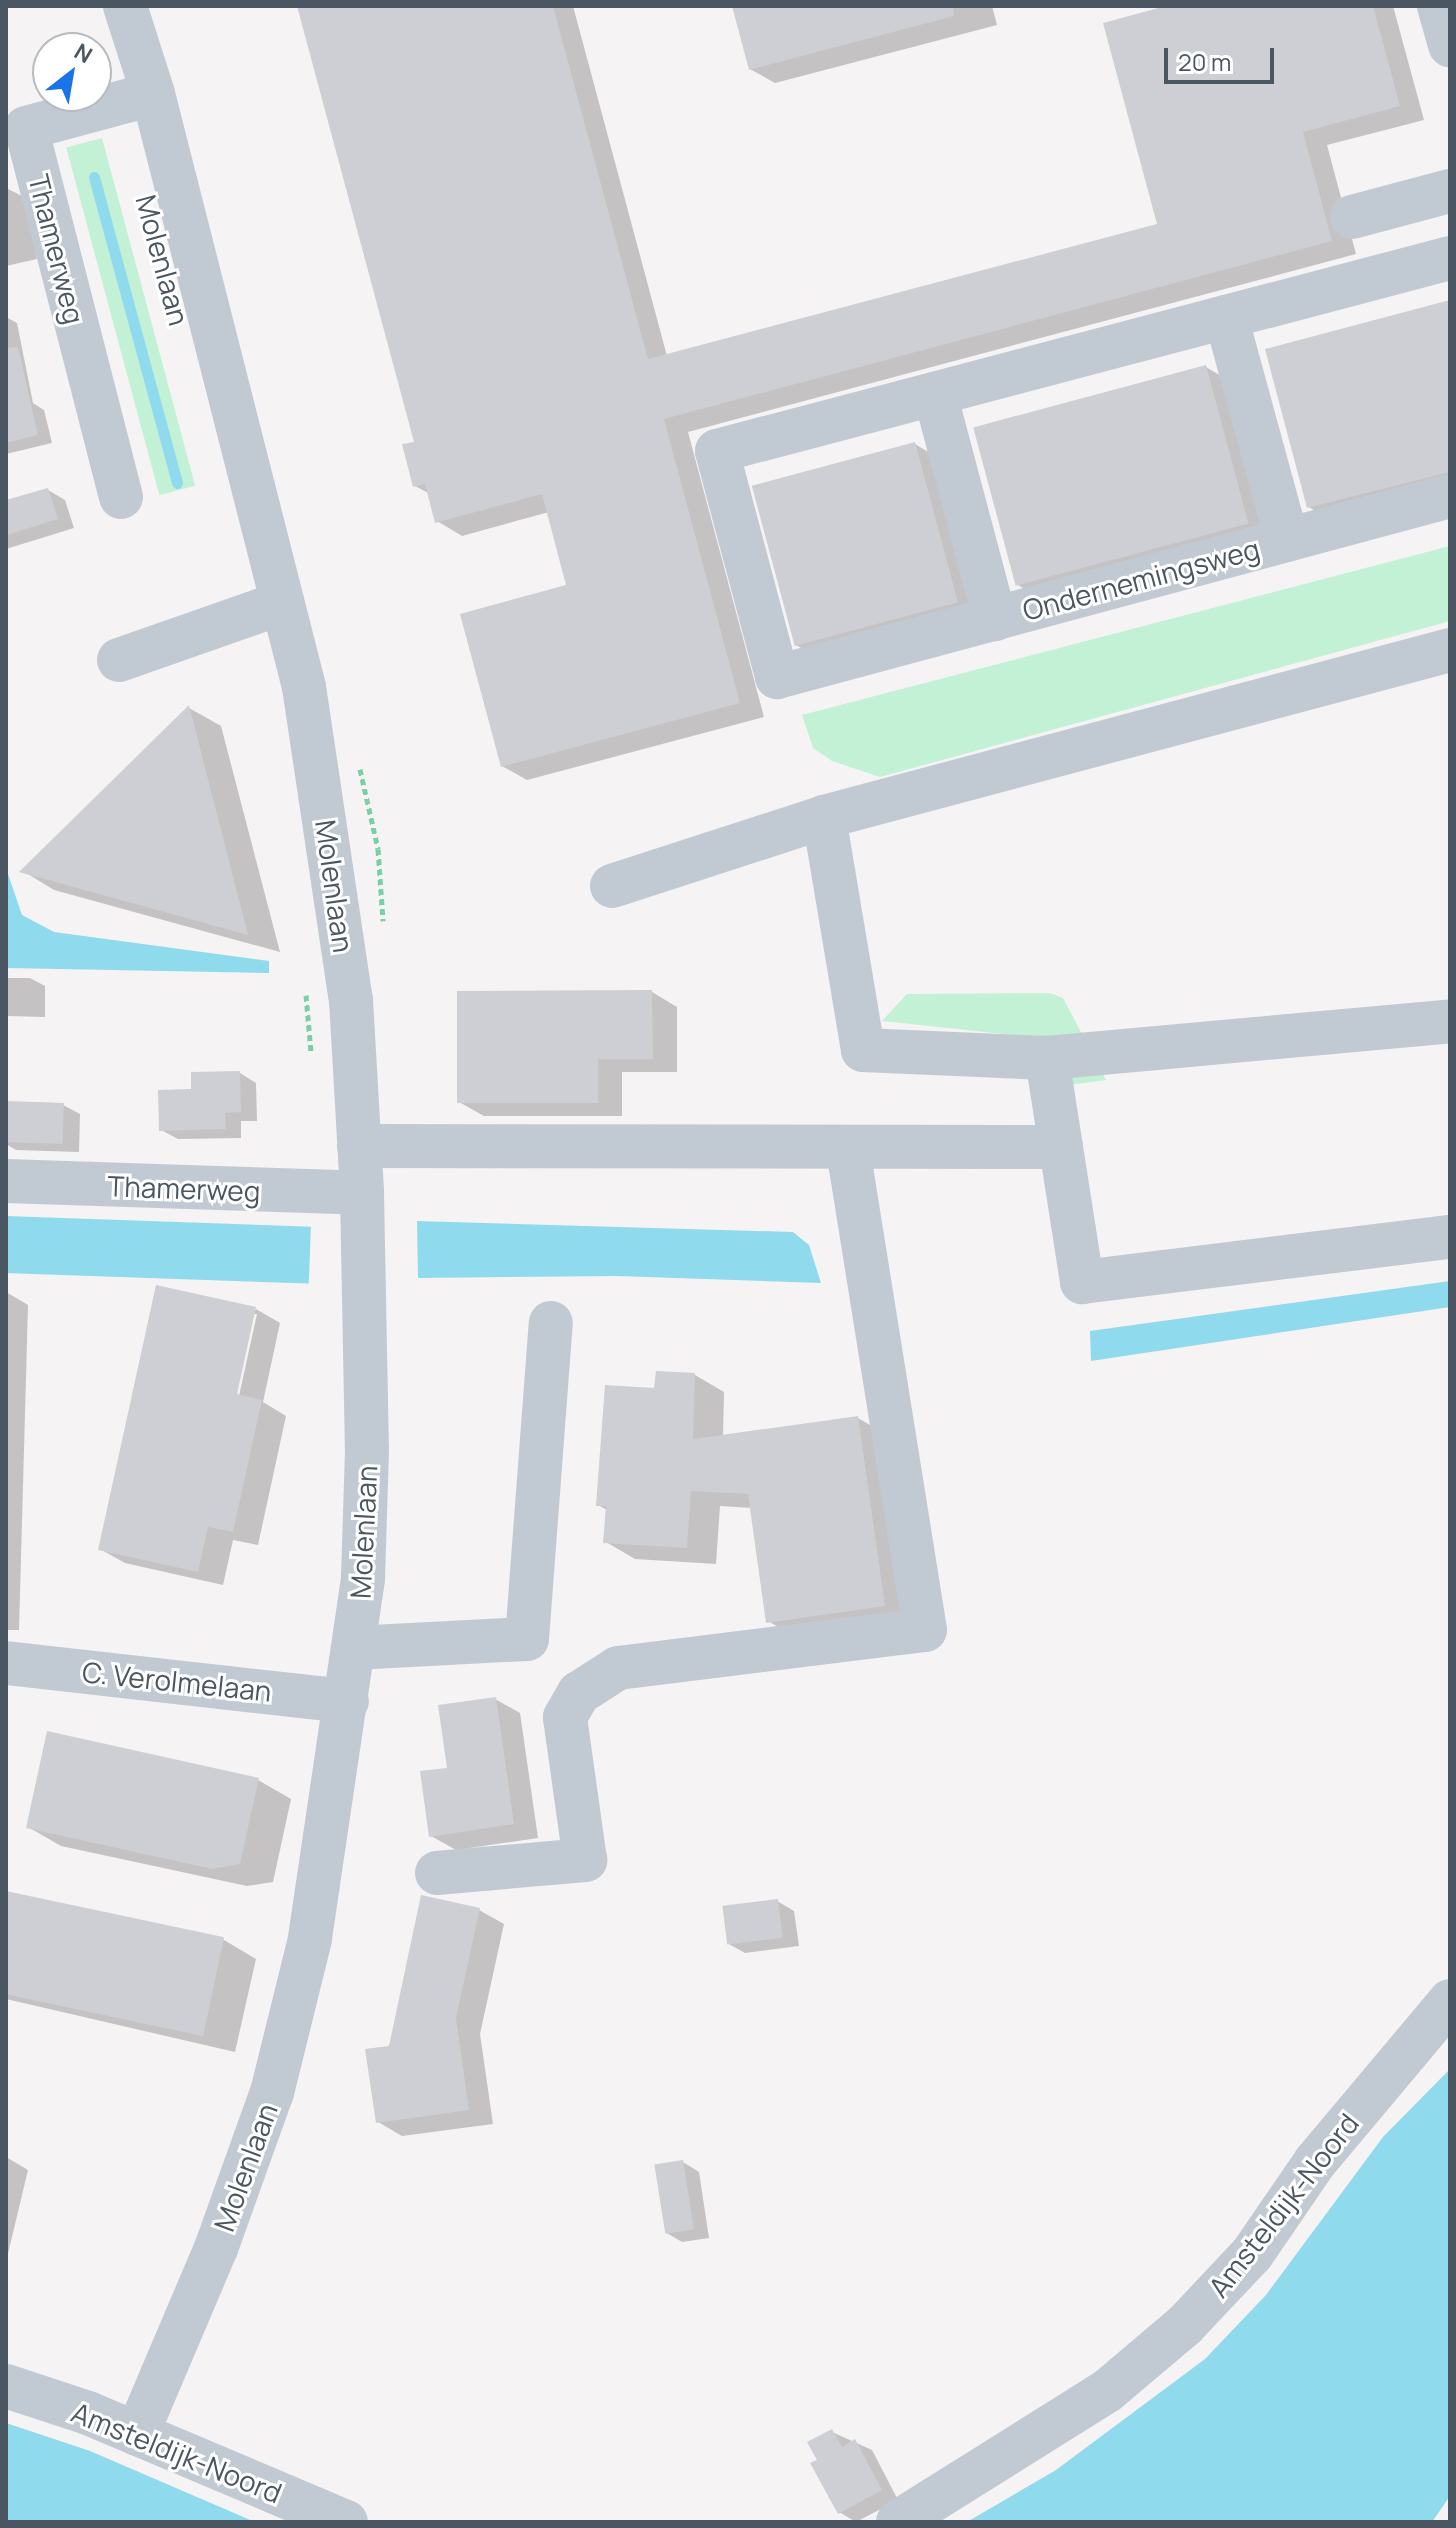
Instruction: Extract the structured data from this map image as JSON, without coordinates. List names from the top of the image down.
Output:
{
  "streets": {
    "street": [
      "Thamerweg",
      "Molenlaan",
      "Ondernemingsweg",
      "C. Verolmelaan",
      "Amsteldijk-Noord"
    ]
  },
  "crossings": [
    ["Thamerweg", "Molenlaan"],
    ["Molenlaan", "C. Verolmelaan"],
    ["Molenlaan", "Amsteldijk-Noord"]
  ],
  "scale_bar": "20 m",
  "north": "top right"
}
